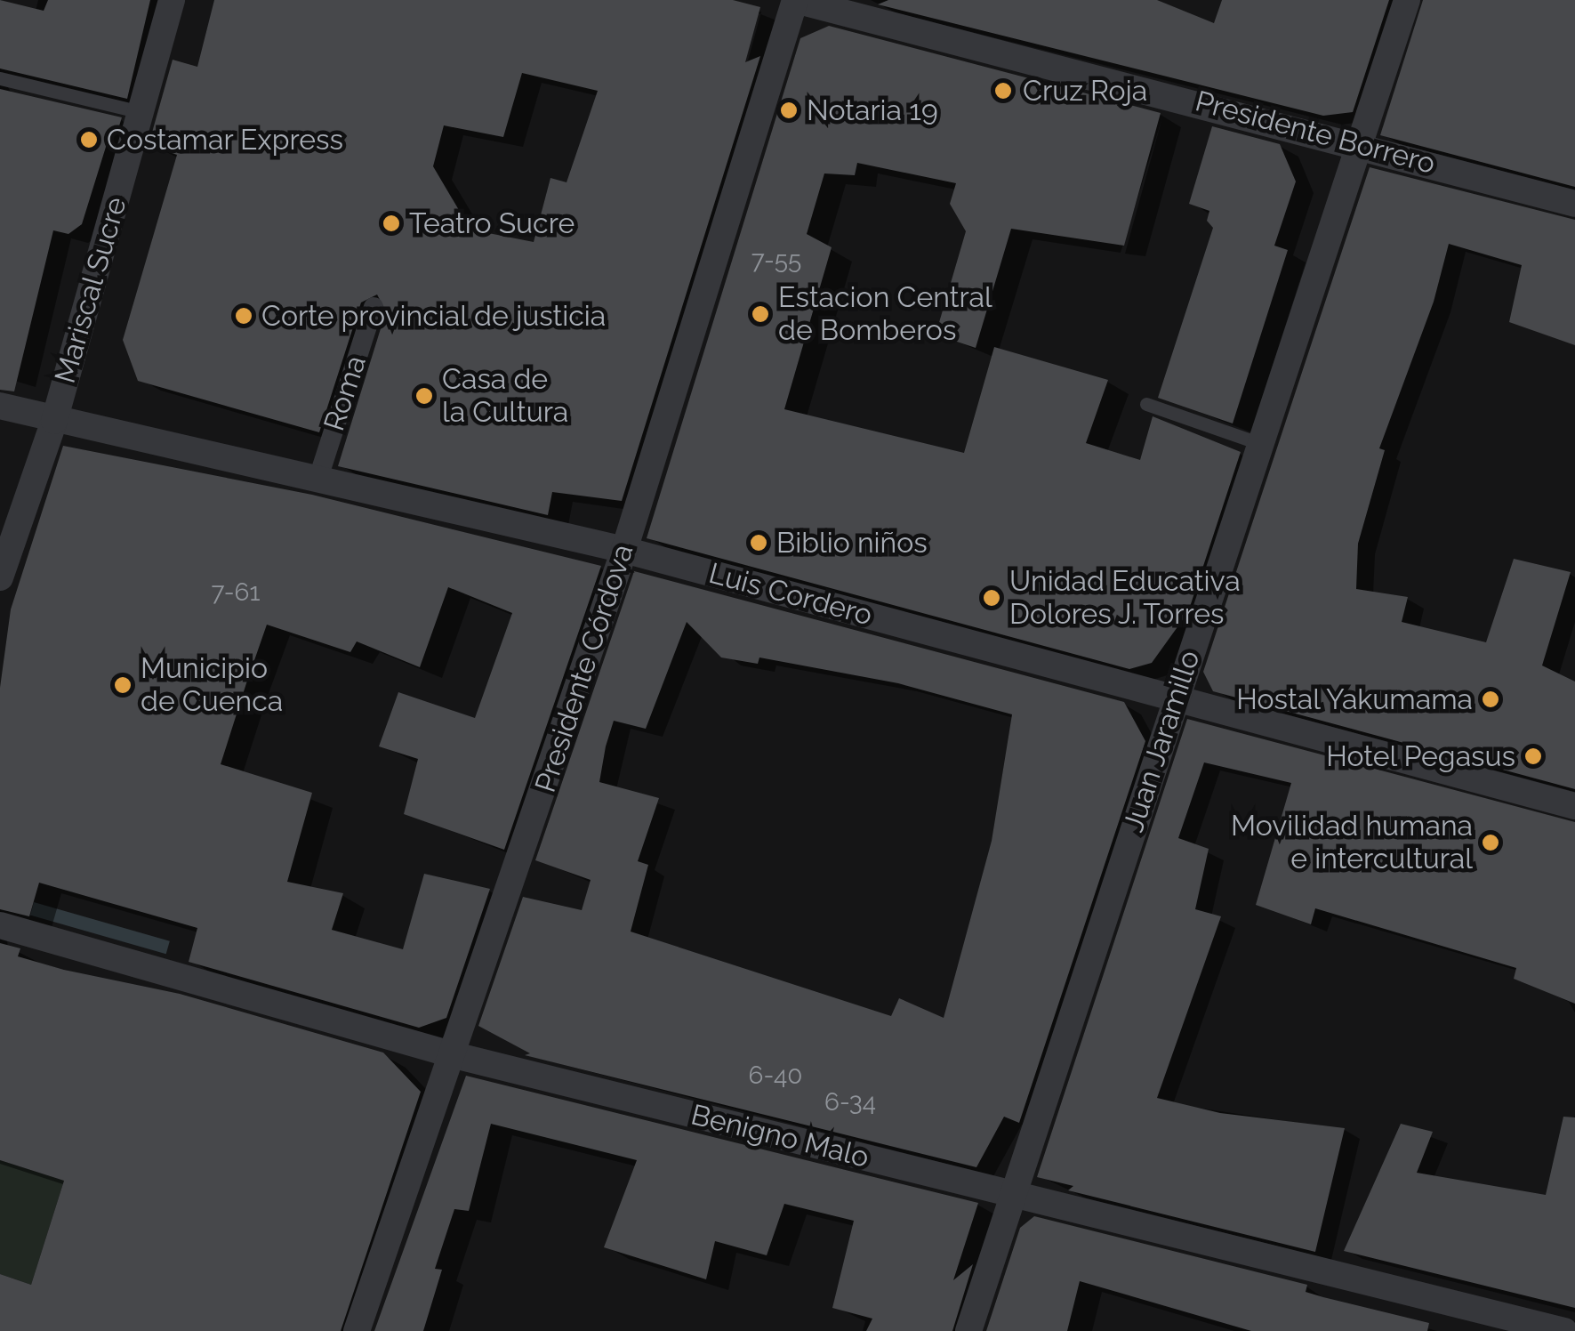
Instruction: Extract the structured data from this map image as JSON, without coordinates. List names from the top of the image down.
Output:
{
  "streets": {
    "street": [
      "Presidente Borrero",
      "Mariscal Sucre",
      "Roma",
      "Luis Cordero",
      "Presidente Córdova",
      "Juan Jaramillo",
      "Benigno Malo"
    ]
  },
  "crossings": [
    ["Presidente Borrero", "Presidente Córdova"],
    ["Presidente Borrero", "Juan Jaramillo"],
    ["Mariscal Sucre", "Luis Cordero"],
    ["Roma", "Luis Cordero"],
    ["Luis Cordero", "Presidente Córdova"],
    ["Luis Cordero", "Juan Jaramillo"],
    ["Presidente Córdova", "Benigno Malo"],
    ["Juan Jaramillo", "Benigno Malo"]
  ],
  "places": [
    "Cruz Roja",
    "Notaria 19",
    "Costamar Express",
    "Teatro Sucre",
    "Estacion Central de Bomberos",
    "Corte provincial de justicia",
    "Casa de la Cultura",
    "Biblio niños",
    "Unidad Educativa Dolores J. Torres",
    "Municipio de Cuenca",
    "Hostal Yakumama",
    "Hotel Pegasus",
    "Movilidad humana e intercultural"
  ],
  "house_numbers": [
    "7-55",
    "7-61",
    "6-40",
    "6-34"
  ]
}
